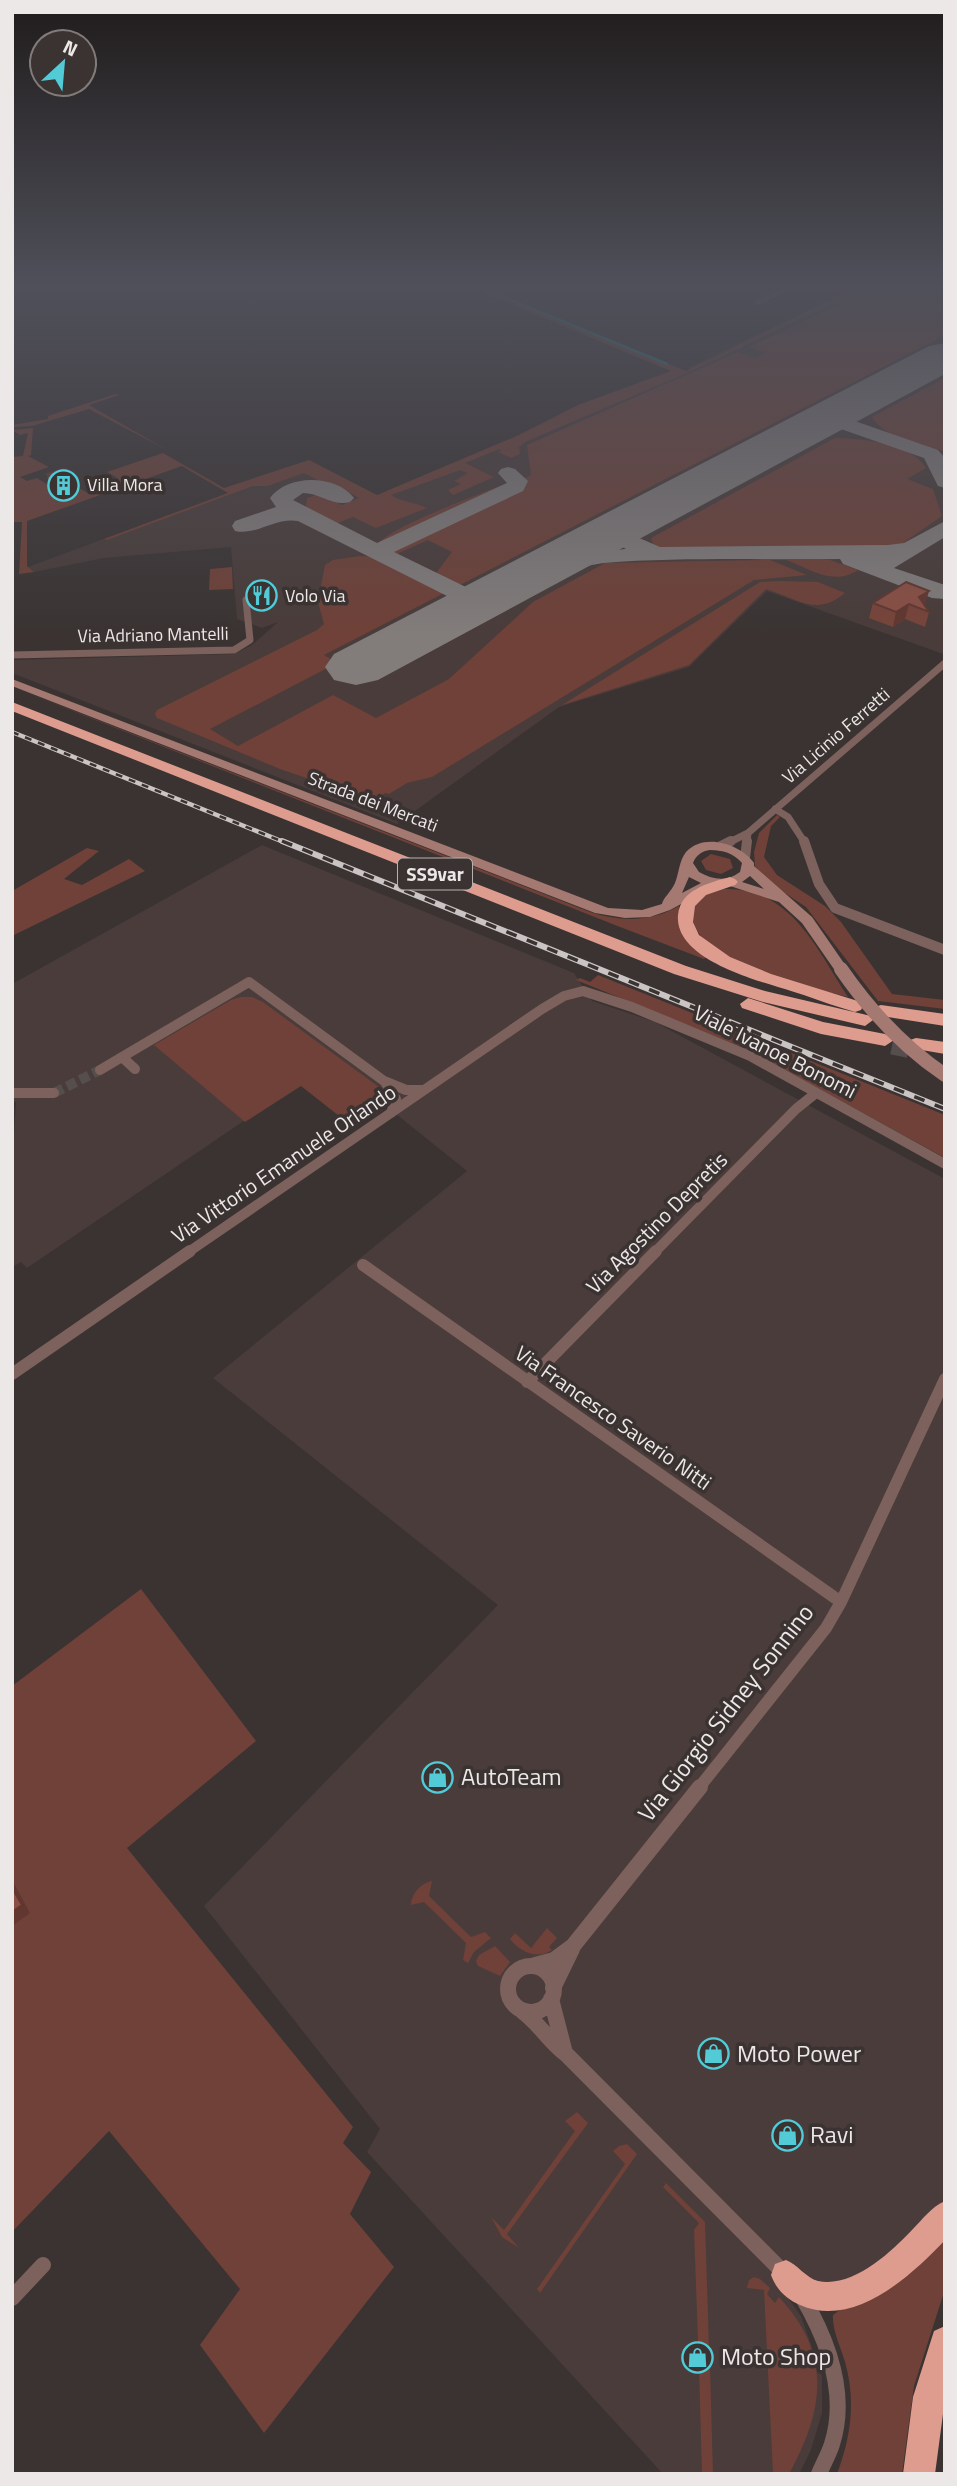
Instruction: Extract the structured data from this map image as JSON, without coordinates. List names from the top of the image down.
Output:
{
  "streets": {
    "highway": ["SS9var"],
    "street": [
      "Via Adriano Mantelli",
      "Via Licinio Ferretti",
      "Strada dei Mercati",
      "Viale Ivanoe Bonomi",
      "Via Vittorio Emanuele Orlando",
      "Via Agostino Depretis",
      "Via Francesco Saverio Nitti",
      "Via Giorgio Sidney Sonnino"
    ]
  },
  "crossings": [
    ["Via Licinio Ferretti", "Strada dei Mercati"],
    ["Via Licinio Ferretti", "SS9var"],
    ["Strada dei Mercati", "SS9var"],
    ["Viale Ivanoe Bonomi", "Via Vittorio Emanuele Orlando"],
    ["Viale Ivanoe Bonomi", "Via Agostino Depretis"],
    ["Via Agostino Depretis", "Via Francesco Saverio Nitti"],
    ["Via Francesco Saverio Nitti", "Via Giorgio Sidney Sonnino"]
  ],
  "places": {
    "building": ["Villa Mora"],
    "restaurant": ["Volo Via"],
    "shop": [
      "AutoTeam",
      "Moto Power",
      "Ravi",
      "Moto Shop"
    ]
  },
  "north": "top right"
}
